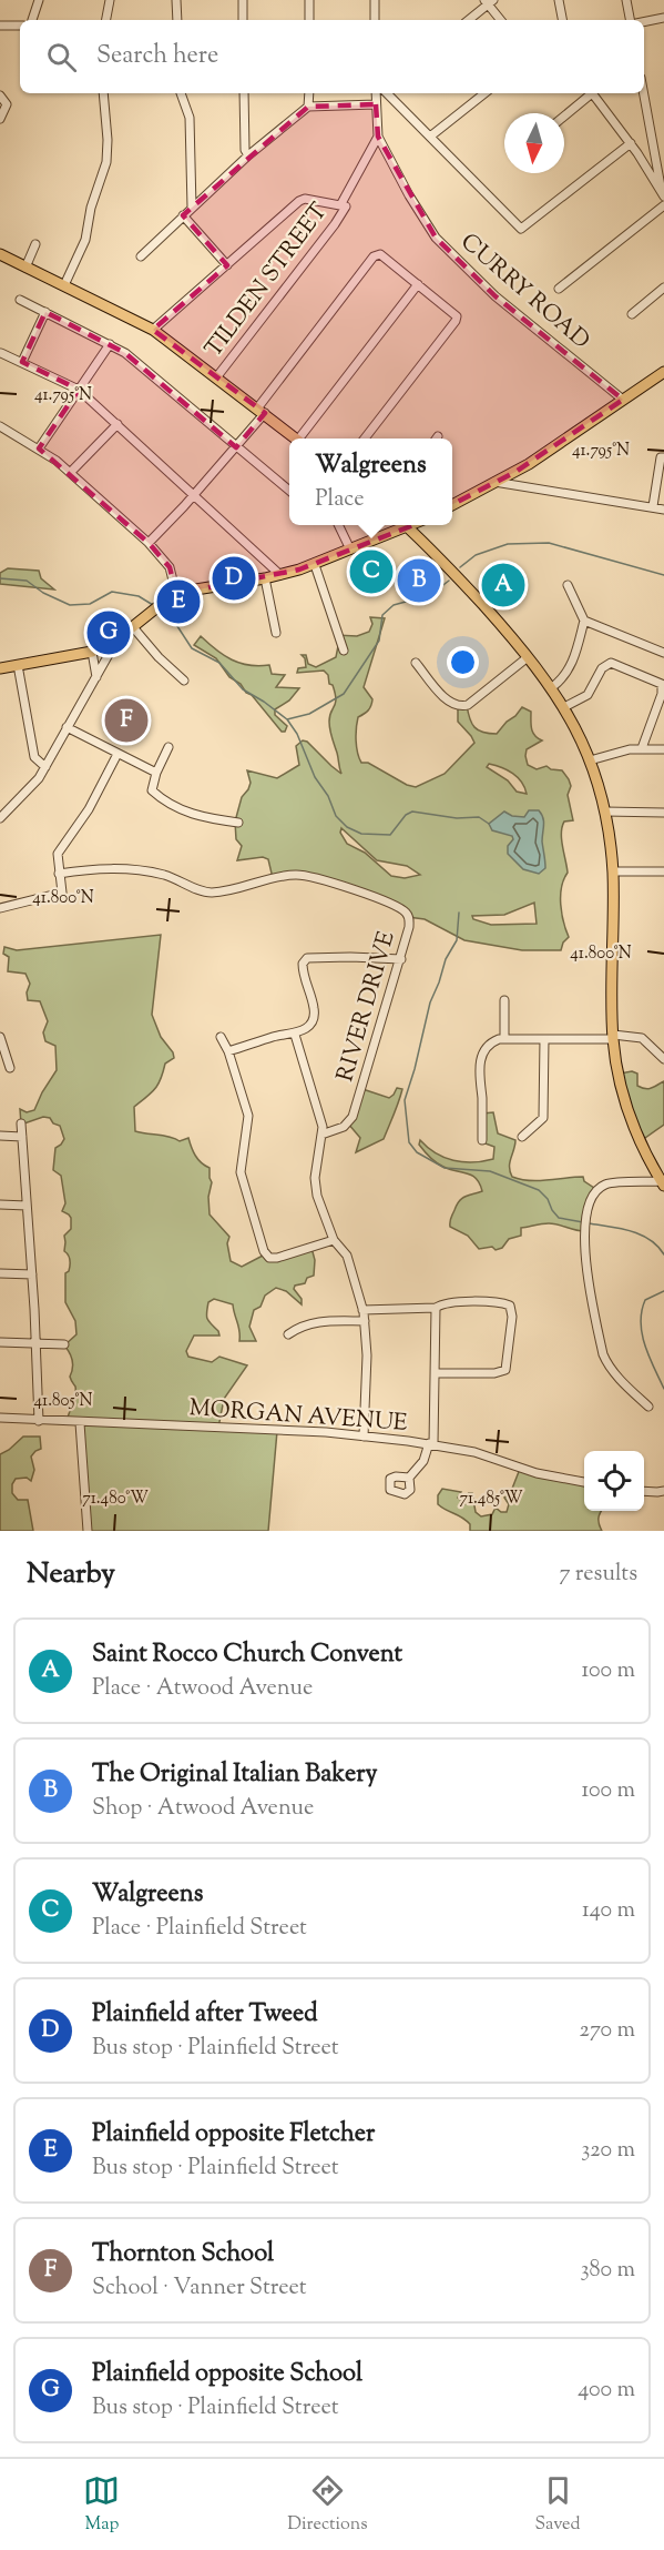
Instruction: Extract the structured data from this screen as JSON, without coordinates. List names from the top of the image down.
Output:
{
  "streets": {
    "street": [
      "TILDEN STREET",
      "CURRY ROAD",
      "RIVER DRIVE",
      "MORGAN AVENUE"
    ]
  },
  "crossings": [
    ["TILDEN STREET", "CURRY ROAD"]
  ],
  "north": "bottom",
  "page": {
    "search": "Search here",
    "popup": ["Walgreens", "Place"],
    "pins": [
      "C",
      "D",
      "B",
      "A",
      "E",
      "G",
      "F"
    ],
    "heading": ["Nearby", "7 results"],
    "list": [
      {
        "mark": "A",
        "name": "Saint Rocco Church Convent",
        "note": "Place · Atwood Avenue",
        "value": "100 m"
      },
      {
        "mark": "B",
        "name": "The Original Italian Bakery",
        "note": "Shop · Atwood Avenue",
        "value": "100 m"
      },
      {
        "mark": "C",
        "name": "Walgreens",
        "note": "Place · Plainfield Street",
        "value": "140 m"
      },
      {
        "mark": "D",
        "name": "Plainfield after Tweed",
        "note": "Bus stop · Plainfield Street",
        "value": "270 m"
      },
      {
        "mark": "E",
        "name": "Plainfield opposite Fletcher",
        "note": "Bus stop · Plainfield Street",
        "value": "320 m"
      },
      {
        "mark": "F",
        "name": "Thornton School",
        "note": "School · Vanner Street",
        "value": "380 m"
      },
      {
        "mark": "G",
        "name": "Plainfield opposite School",
        "note": "Bus stop · Plainfield Street",
        "value": "400 m"
      }
    ],
    "nav": ["Map", "Directions", "Saved"]
  },
  "coordinates": [
    "41.795°N",
    "41.800°N",
    "41.805°N",
    "71.480°W",
    "71.485°W"
  ]
}
